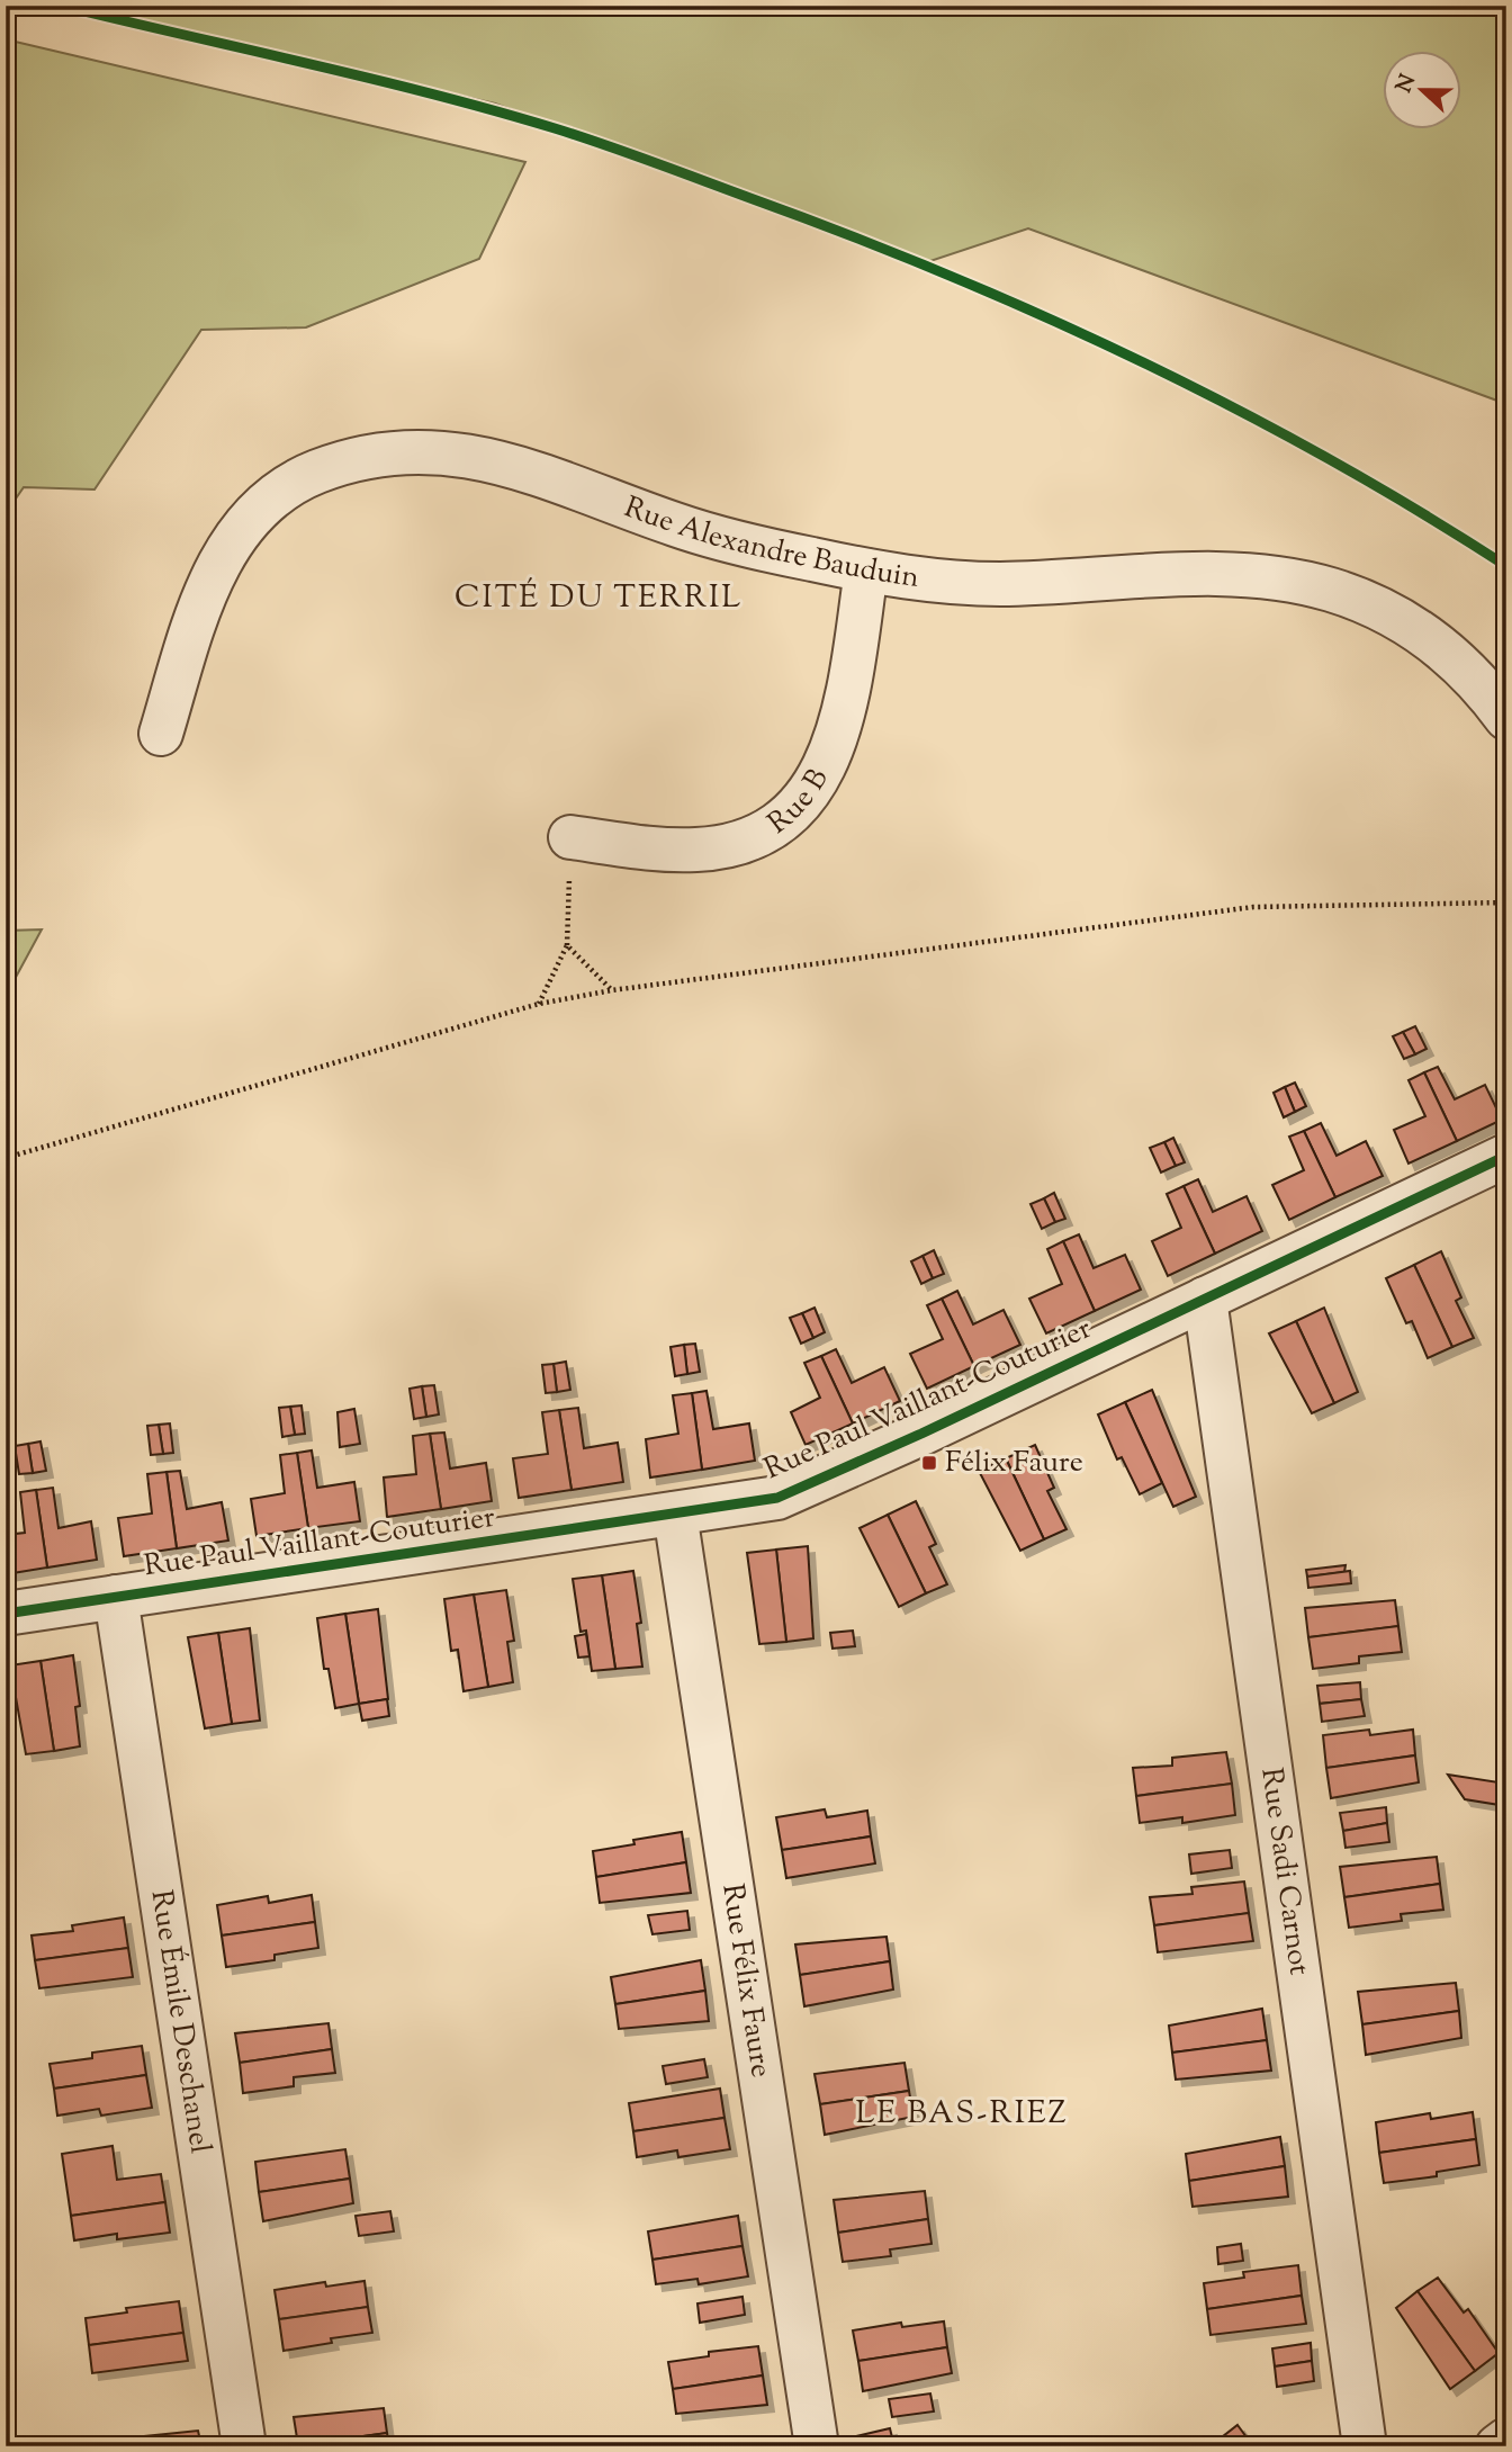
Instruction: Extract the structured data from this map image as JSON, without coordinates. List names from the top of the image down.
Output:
{
  "streets": {
    "street": [
      "Rue Alexandre Bauduin",
      "Rue B",
      "Rue Paul Vaillant-Couturier",
      "Rue Sadi Carnot",
      "Rue Félix Faure",
      "Rue Émile Deschanel"
    ]
  },
  "crossings": [
    ["Rue Alexandre Bauduin", "Rue B"],
    ["Rue Paul Vaillant-Couturier", "Rue Sadi Carnot"],
    ["Rue Paul Vaillant-Couturier", "Rue Félix Faure"],
    ["Rue Paul Vaillant-Couturier", "Rue Émile Deschanel"]
  ],
  "districts": ["CITÉ DU TERRIL", "LE BAS-RIEZ"],
  "places": {
    "transit": ["Félix Faure"]
  },
  "north": "left"
}
